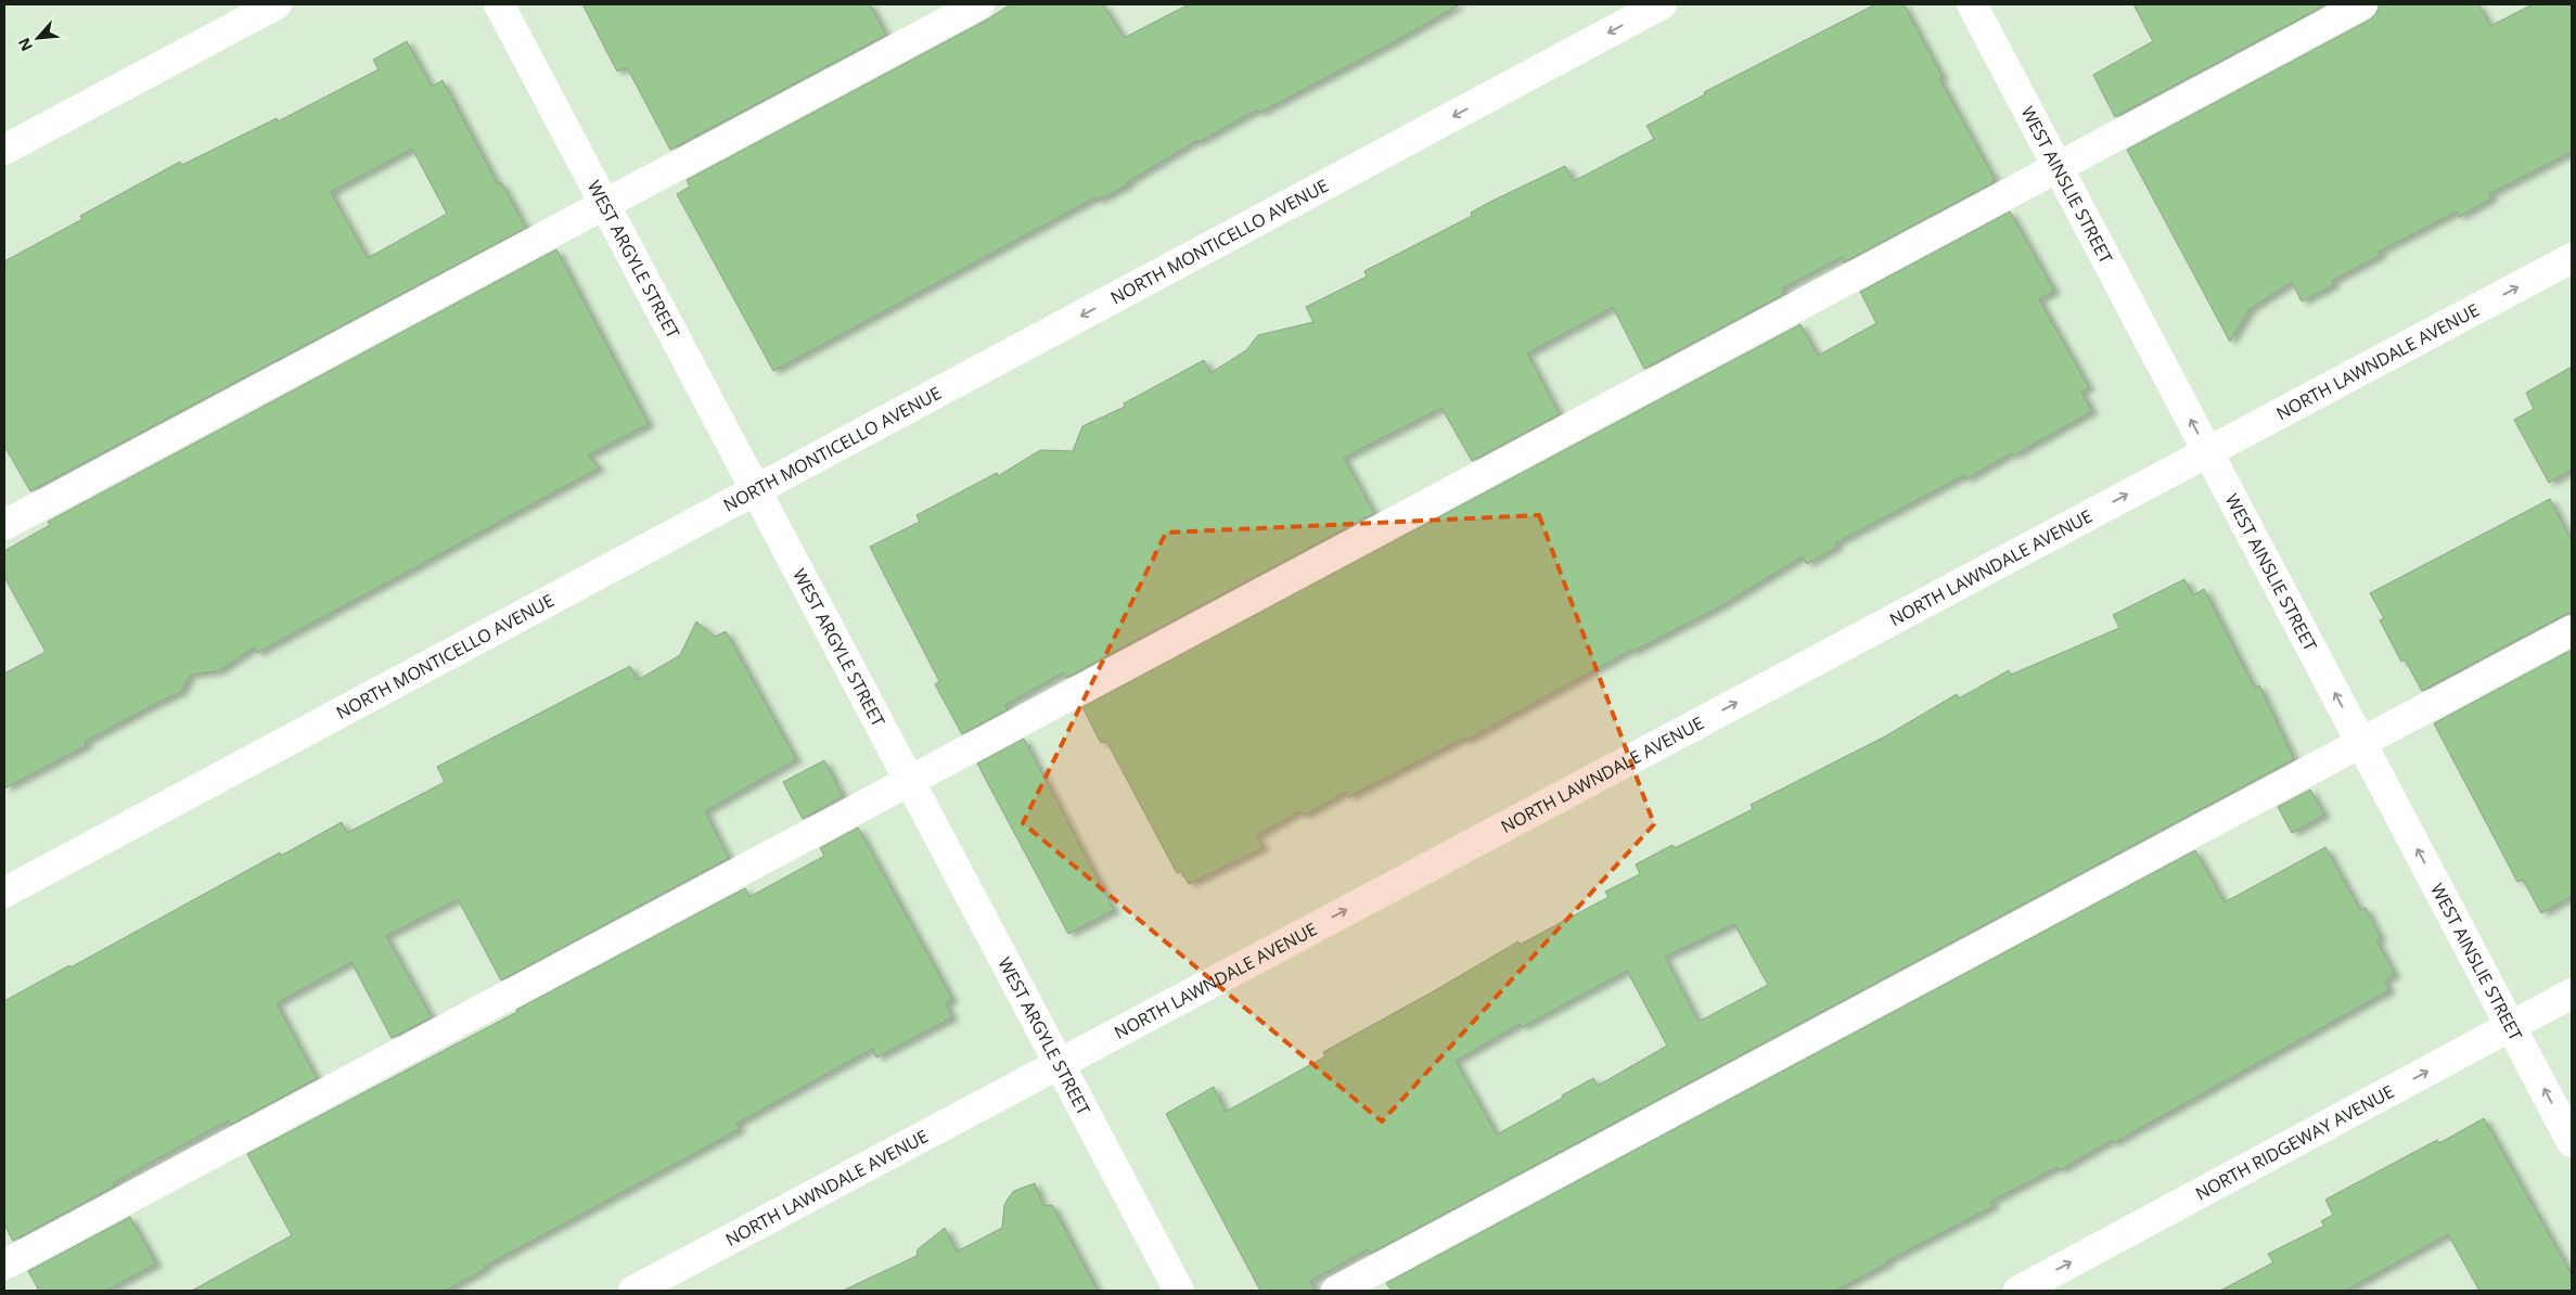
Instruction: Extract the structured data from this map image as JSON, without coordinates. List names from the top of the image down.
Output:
{
  "streets": {
    "street": [
      "WEST AINSLIE STREET",
      "NORTH MONTICELLO AVENUE",
      "WEST ARGYLE STREET",
      "NORTH LAWNDALE AVENUE",
      "NORTH RIDGEWAY AVENUE"
    ]
  },
  "crossings": [
    ["WEST AINSLIE STREET", "NORTH LAWNDALE AVENUE"],
    ["WEST AINSLIE STREET", "NORTH RIDGEWAY AVENUE"],
    ["NORTH MONTICELLO AVENUE", "WEST ARGYLE STREET"],
    ["WEST ARGYLE STREET", "NORTH LAWNDALE AVENUE"]
  ],
  "one_way": [
    "WEST AINSLIE STREET",
    "NORTH MONTICELLO AVENUE",
    "NORTH LAWNDALE AVENUE",
    "NORTH RIDGEWAY AVENUE"
  ],
  "north": "bottom left"
}
